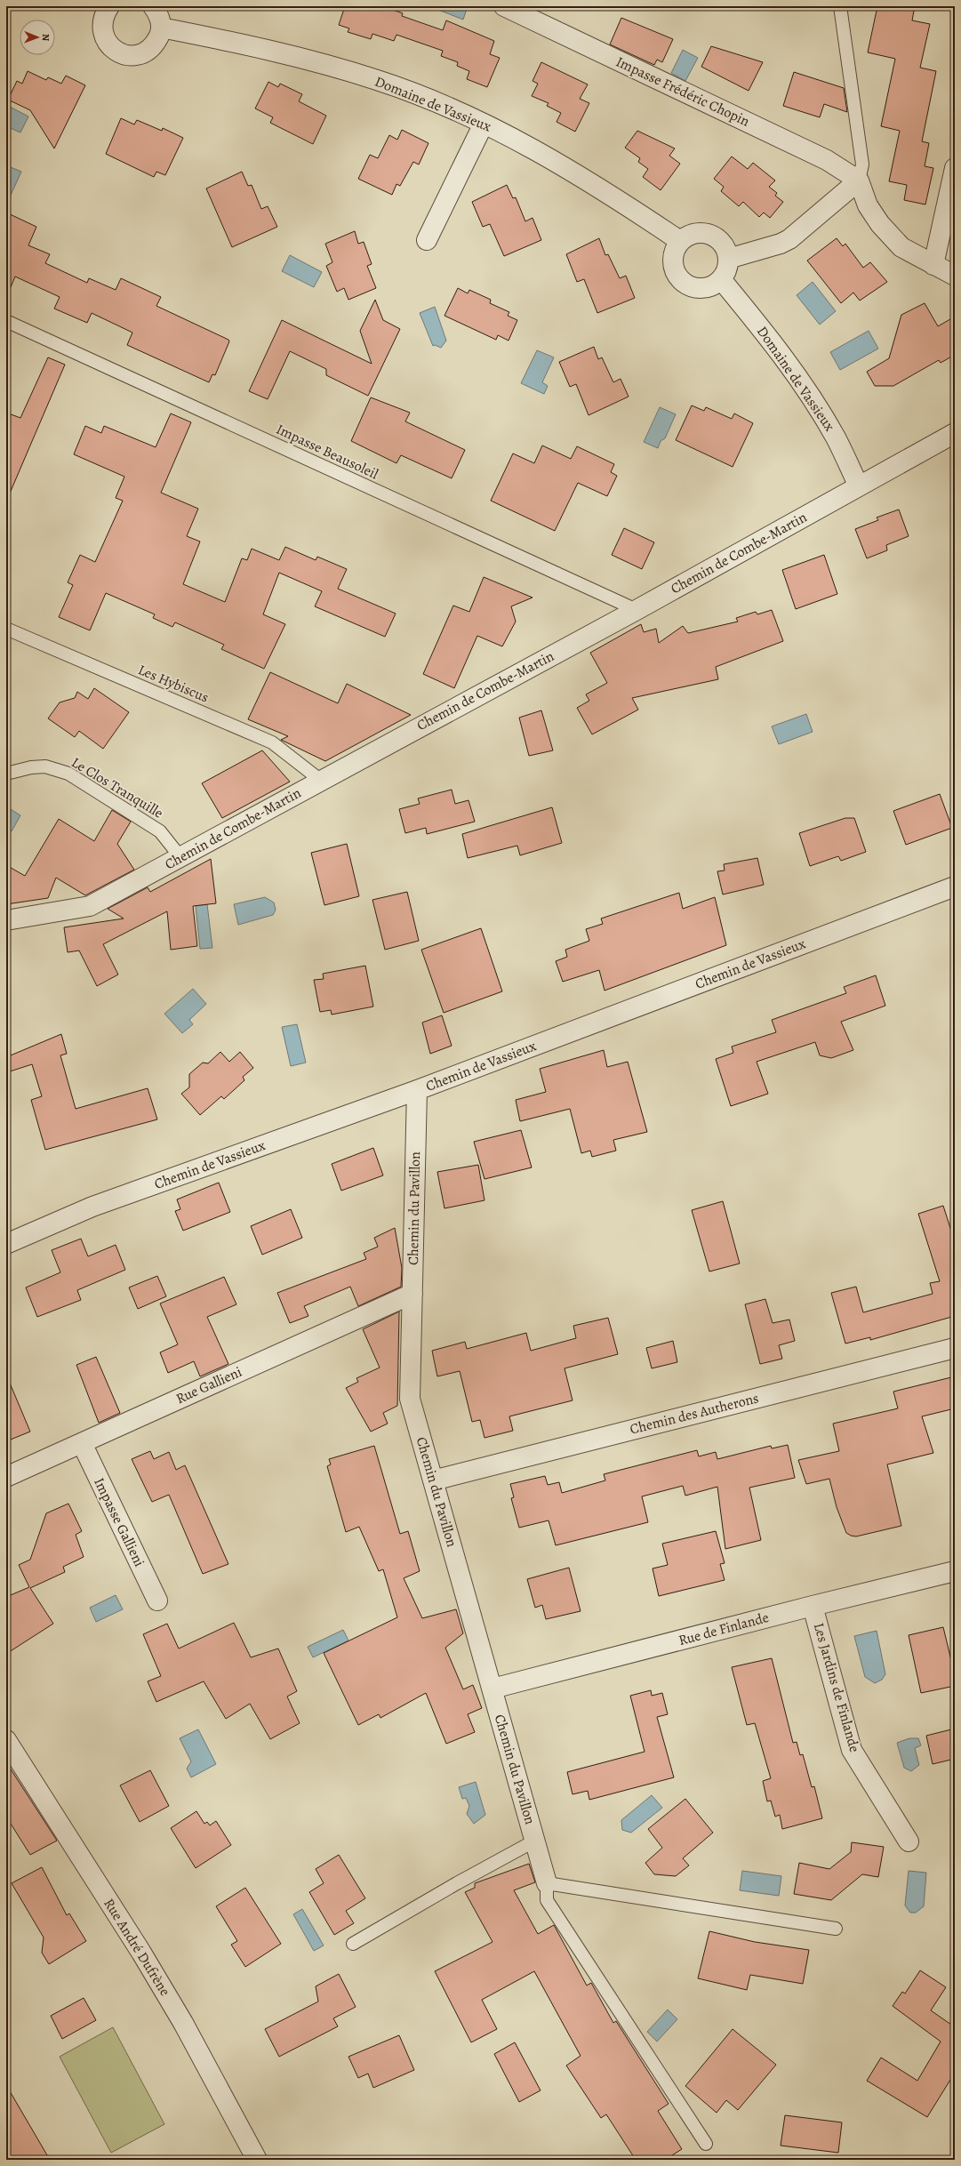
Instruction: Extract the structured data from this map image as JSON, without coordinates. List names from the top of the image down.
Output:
{
  "streets": {
    "street": [
      "Impasse Frédéric Chopin",
      "Domaine de Vassieux",
      "Chemin de Combe-Martin",
      "Chemin de Vassieux",
      "Chemin du Pavillon",
      "Rue Gallieni",
      "Chemin des Autherons",
      "Impasse Gallieni",
      "Rue de Finlande",
      "Les Jardins de Finlande",
      "Rue André Dufrène"
    ],
    "lane": ["Impasse Beausoleil", "Les Hybiscus", "Le Clos Tranquille"]
  },
  "crossings": [
    ["Domaine de Vassieux", "Chemin de Combe-Martin"],
    ["Impasse Beausoleil", "Chemin de Combe-Martin"],
    ["Chemin de Combe-Martin", "Les Hybiscus"],
    ["Chemin de Combe-Martin", "Le Clos Tranquille"],
    ["Chemin de Vassieux", "Chemin du Pavillon"],
    ["Chemin du Pavillon", "Rue Gallieni"],
    ["Chemin du Pavillon", "Chemin des Autherons"],
    ["Chemin du Pavillon", "Rue de Finlande"],
    ["Rue Gallieni", "Impasse Gallieni"],
    ["Rue de Finlande", "Les Jardins de Finlande"]
  ],
  "north": "right"
}
